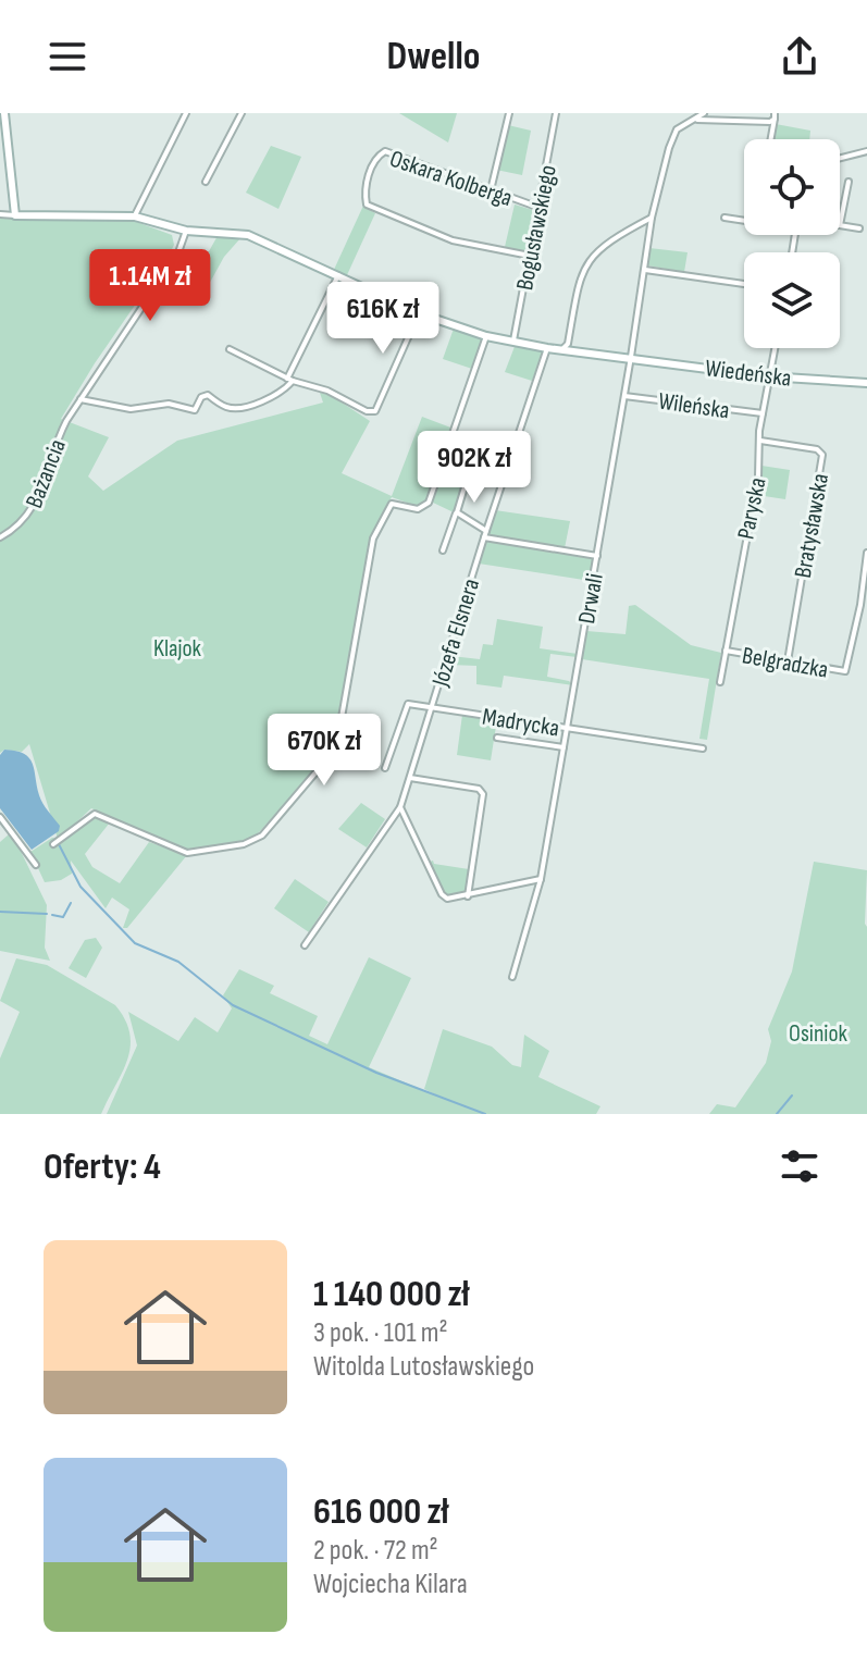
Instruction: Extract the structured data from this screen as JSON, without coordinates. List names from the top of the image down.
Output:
{
  "streets": {
    "street": [
      "Oskara Kolberga",
      "Bogusławskiego",
      "Wiedeńska",
      "Wileńska",
      "Bażancia",
      "Paryska",
      "Bratysławska",
      "Drwali",
      "Józefa Elsnera",
      "Belgradzka",
      "Madrycka"
    ]
  },
  "crossings": [
    ["Oskara Kolberga", "Bogusławskiego"],
    ["Bogusławskiego", "Wiedeńska"],
    ["Wiedeńska", "Bażancia"],
    ["Wiedeńska", "Paryska"],
    ["Wiedeńska", "Drwali"],
    ["Wiedeńska", "Józefa Elsnera"],
    ["Wileńska", "Paryska"],
    ["Wileńska", "Drwali"],
    ["Paryska", "Bratysławska"],
    ["Paryska", "Belgradzka"],
    ["Bratysławska", "Belgradzka"],
    ["Drwali", "Madrycka"],
    ["Józefa Elsnera", "Madrycka"]
  ],
  "parks": ["Klajok", "Osiniok"],
  "page": {
    "header": "Dwello",
    "price": [
      "1.14M zł",
      "616K zł",
      "902K zł",
      "670K zł"
    ],
    "heading": "Oferty: 4",
    "list": [
      {
        "name": "1 140 000 zł",
        "note": "3 pok. · 101 m² · Witolda Lutosławskiego"
      },
      {
        "name": "616 000 zł",
        "note": "2 pok. · 72 m² · Wojciecha Kilara"
      }
    ]
  }
}
